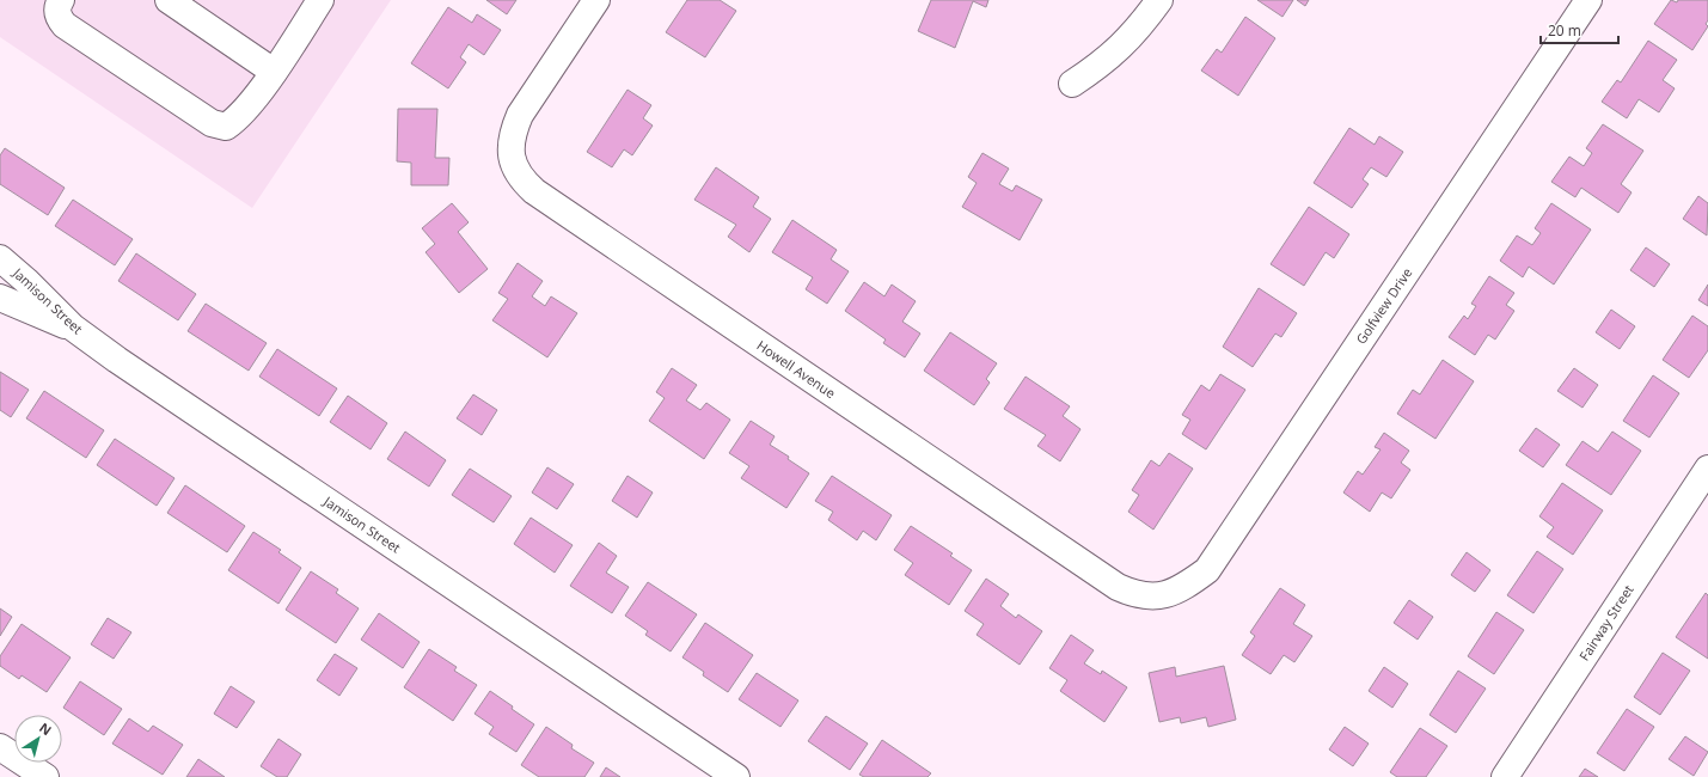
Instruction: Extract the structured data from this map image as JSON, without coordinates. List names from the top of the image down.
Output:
{
  "streets": {
    "street": [
      "Jamison Street",
      "Golfview Drive",
      "Howell Avenue",
      "Fairway Street"
    ]
  },
  "crossings": [
    ["Golfview Drive", "Howell Avenue"]
  ],
  "scale_bar": "20 m",
  "north": "top right"
}
